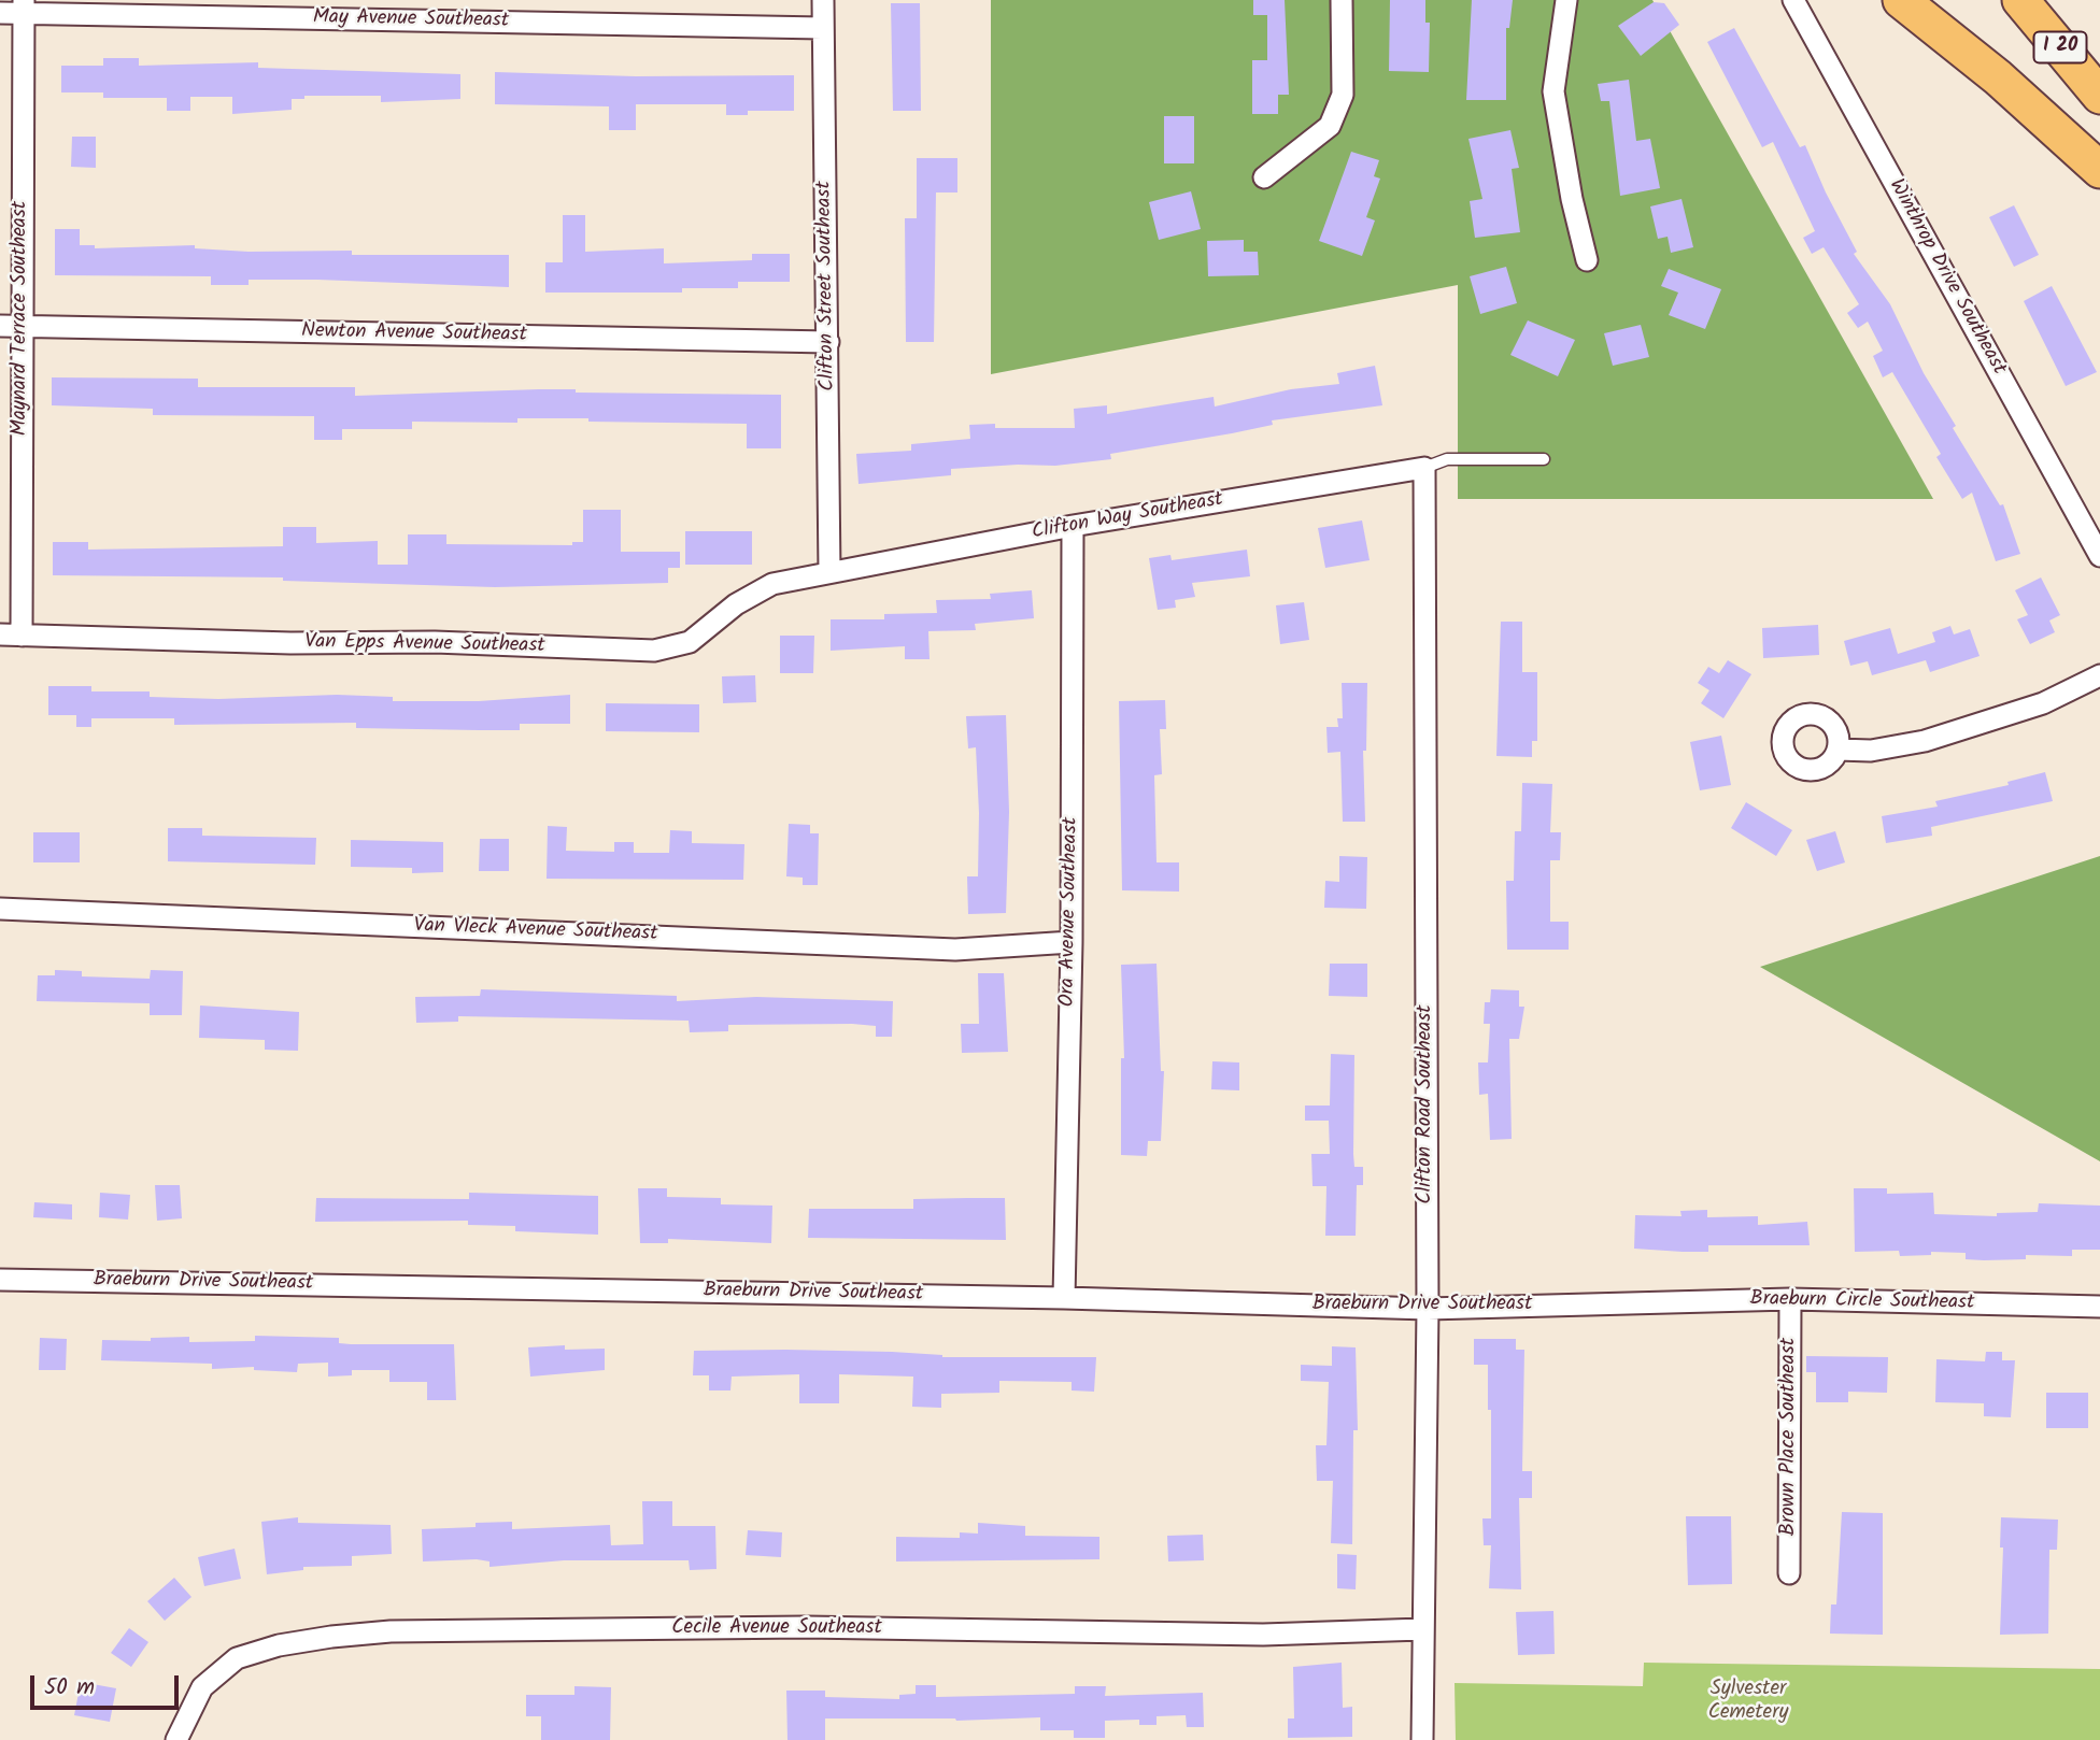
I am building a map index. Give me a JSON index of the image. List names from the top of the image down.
{
  "streets": {
    "highway": ["I 20"],
    "street": [
      "May Avenue Southeast",
      "Winthrop Drive Southeast",
      "Clifton Street Southeast",
      "Maynard Terrace Southeast",
      "Newton Avenue Southeast",
      "Clifton Way Southeast",
      "Van Epps Avenue Southeast",
      "Ora Avenue Southeast",
      "Van Vleck Avenue Southeast",
      "Clifton Road Southeast",
      "Braeburn Drive Southeast",
      "Braeburn Circle Southeast",
      "Brown Place Southeast",
      "Cecile Avenue Southeast"
    ]
  },
  "crossings": [
    ["May Avenue Southeast", "Clifton Street Southeast"],
    ["May Avenue Southeast", "Maynard Terrace Southeast"],
    ["Clifton Street Southeast", "Newton Avenue Southeast"],
    ["Clifton Street Southeast", "Clifton Way Southeast"],
    ["Clifton Street Southeast", "Van Epps Avenue Southeast"],
    ["Maynard Terrace Southeast", "Newton Avenue Southeast"],
    ["Maynard Terrace Southeast", "Van Epps Avenue Southeast"],
    ["Clifton Way Southeast", "Van Epps Avenue Southeast"],
    ["Clifton Way Southeast", "Ora Avenue Southeast"],
    ["Clifton Way Southeast", "Clifton Road Southeast"],
    ["Ora Avenue Southeast", "Van Vleck Avenue Southeast"],
    ["Ora Avenue Southeast", "Braeburn Drive Southeast"],
    ["Clifton Road Southeast", "Braeburn Drive Southeast"],
    ["Clifton Road Southeast", "Cecile Avenue Southeast"],
    ["Braeburn Drive Southeast", "Braeburn Circle Southeast"],
    ["Braeburn Circle Southeast", "Brown Place Southeast"]
  ],
  "parks": ["Sylvester Cemetery"],
  "scale_bar": "50 m"
}
